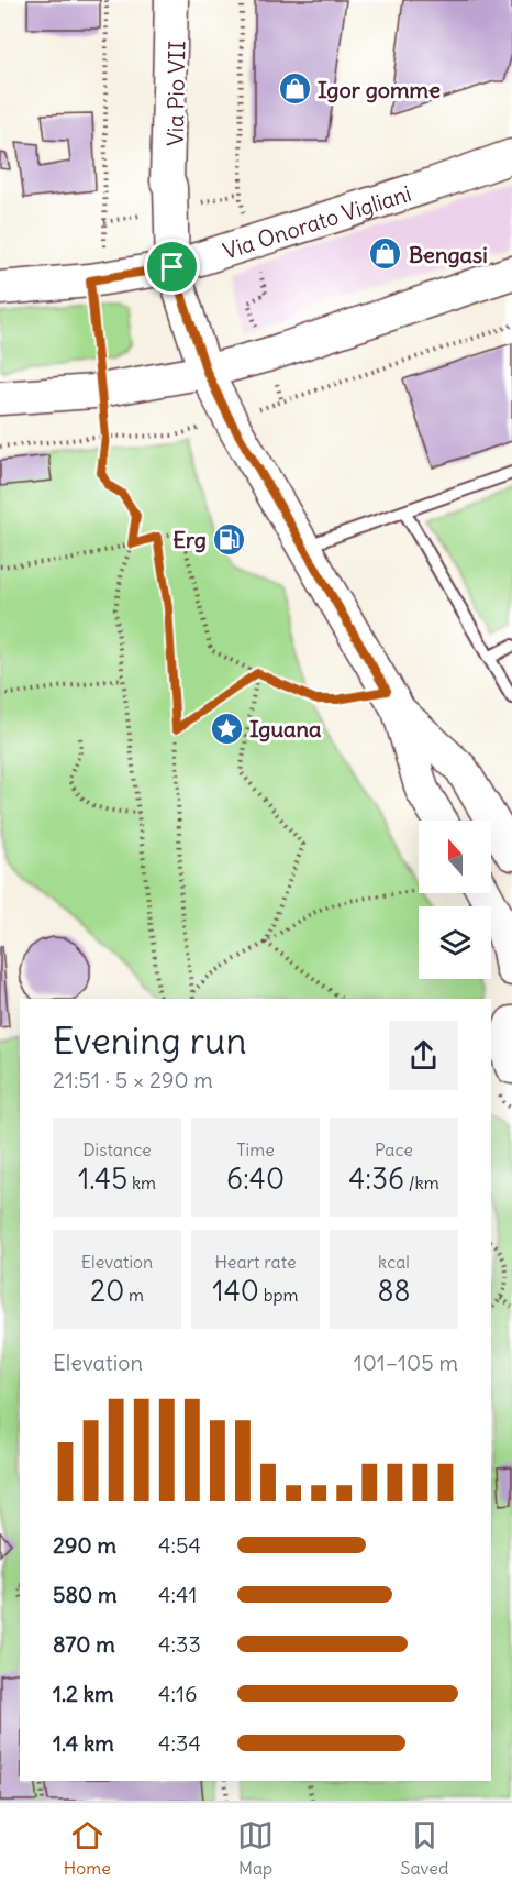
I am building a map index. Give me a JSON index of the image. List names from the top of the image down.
{
  "streets": {
    "street": ["Via Pio VII", "Via Onorato Vigliani"]
  },
  "crossings": [
    ["Via Pio VII", "Via Onorato Vigliani"]
  ],
  "places": {
    "shop": ["Igor gomme", "Bengasi"],
    "fuel station": ["Erg"],
    "place": ["Iguana"]
  },
  "north": "top",
  "page": {
    "heading": ["Evening run", "21:51 · 5 × 290 m"],
    "stats": [
      ["Distance", "1.45 km"],
      ["Time", "6:40"],
      ["Pace", "4:36 /km"],
      ["Elevation", "20 m"],
      ["Heart rate", "140 bpm"],
      ["kcal", "88"]
    ],
    "chart": ["Elevation", "101–105 m"],
    "list": [
      {
        "name": "290 m",
        "note": "4:54"
      },
      {
        "name": "580 m",
        "note": "4:41"
      },
      {
        "name": "870 m",
        "note": "4:33"
      },
      {
        "name": "1.2 km",
        "note": "4:16"
      },
      {
        "name": "1.4 km",
        "note": "4:34"
      }
    ],
    "tabs": ["Home", "Map", "Saved"]
  }
}
